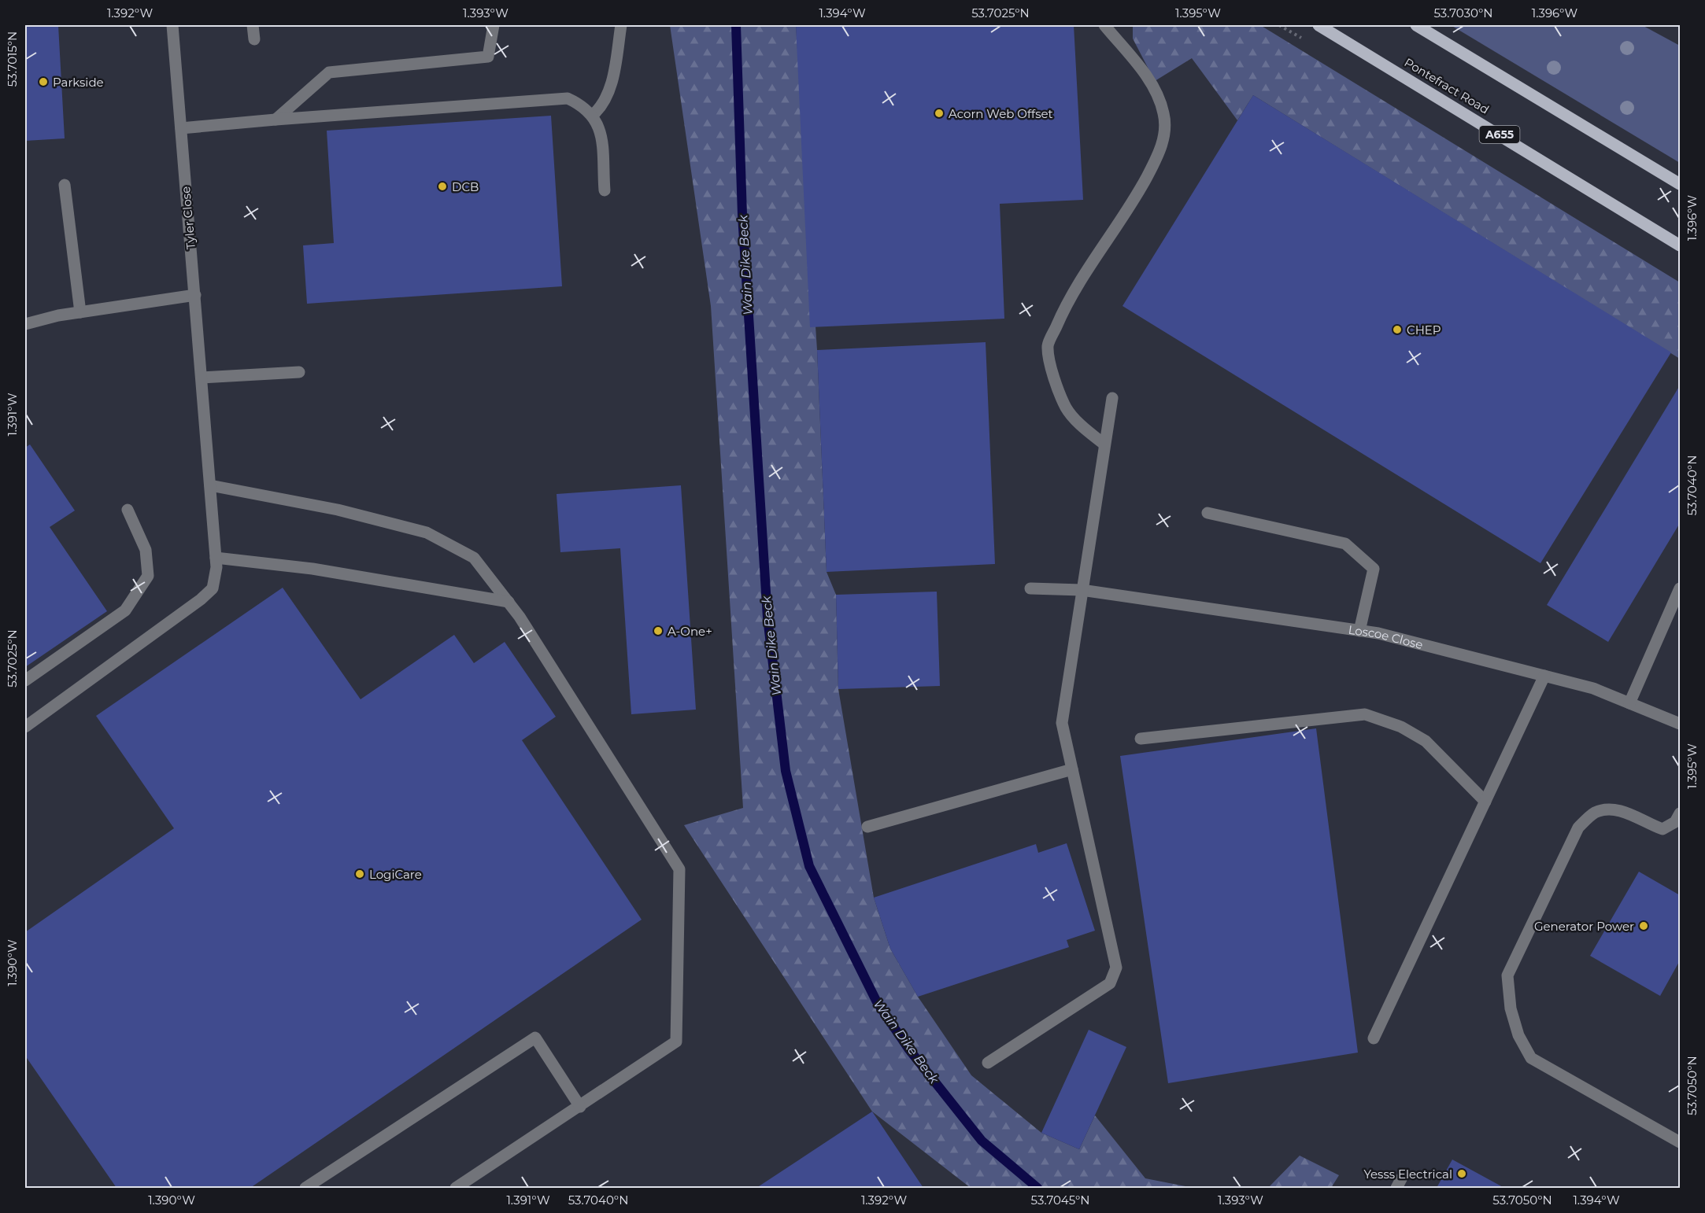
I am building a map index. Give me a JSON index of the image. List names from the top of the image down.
{
  "streets": {
    "main road": ["Pontefract Road", "A655"],
    "street": ["Tyler Close", "Loscoe Close"]
  },
  "water": ["Wain Dike Beck"],
  "places": [
    "Parkside",
    "Acorn Web Offset",
    "DCB",
    "CHEP",
    "A-One+",
    "LogiCare",
    "Generator Power",
    "Yesss Electrical"
  ],
  "coordinates": [
    "1.392°W",
    "1.393°W",
    "1.394°W",
    "53.7025°N",
    "1.395°W",
    "53.7030°N",
    "1.396°W",
    "53.7015°N",
    "1.391°W",
    "53.7040°N",
    "1.390°W",
    "53.7050°N",
    "53.7045°N"
  ]
}
